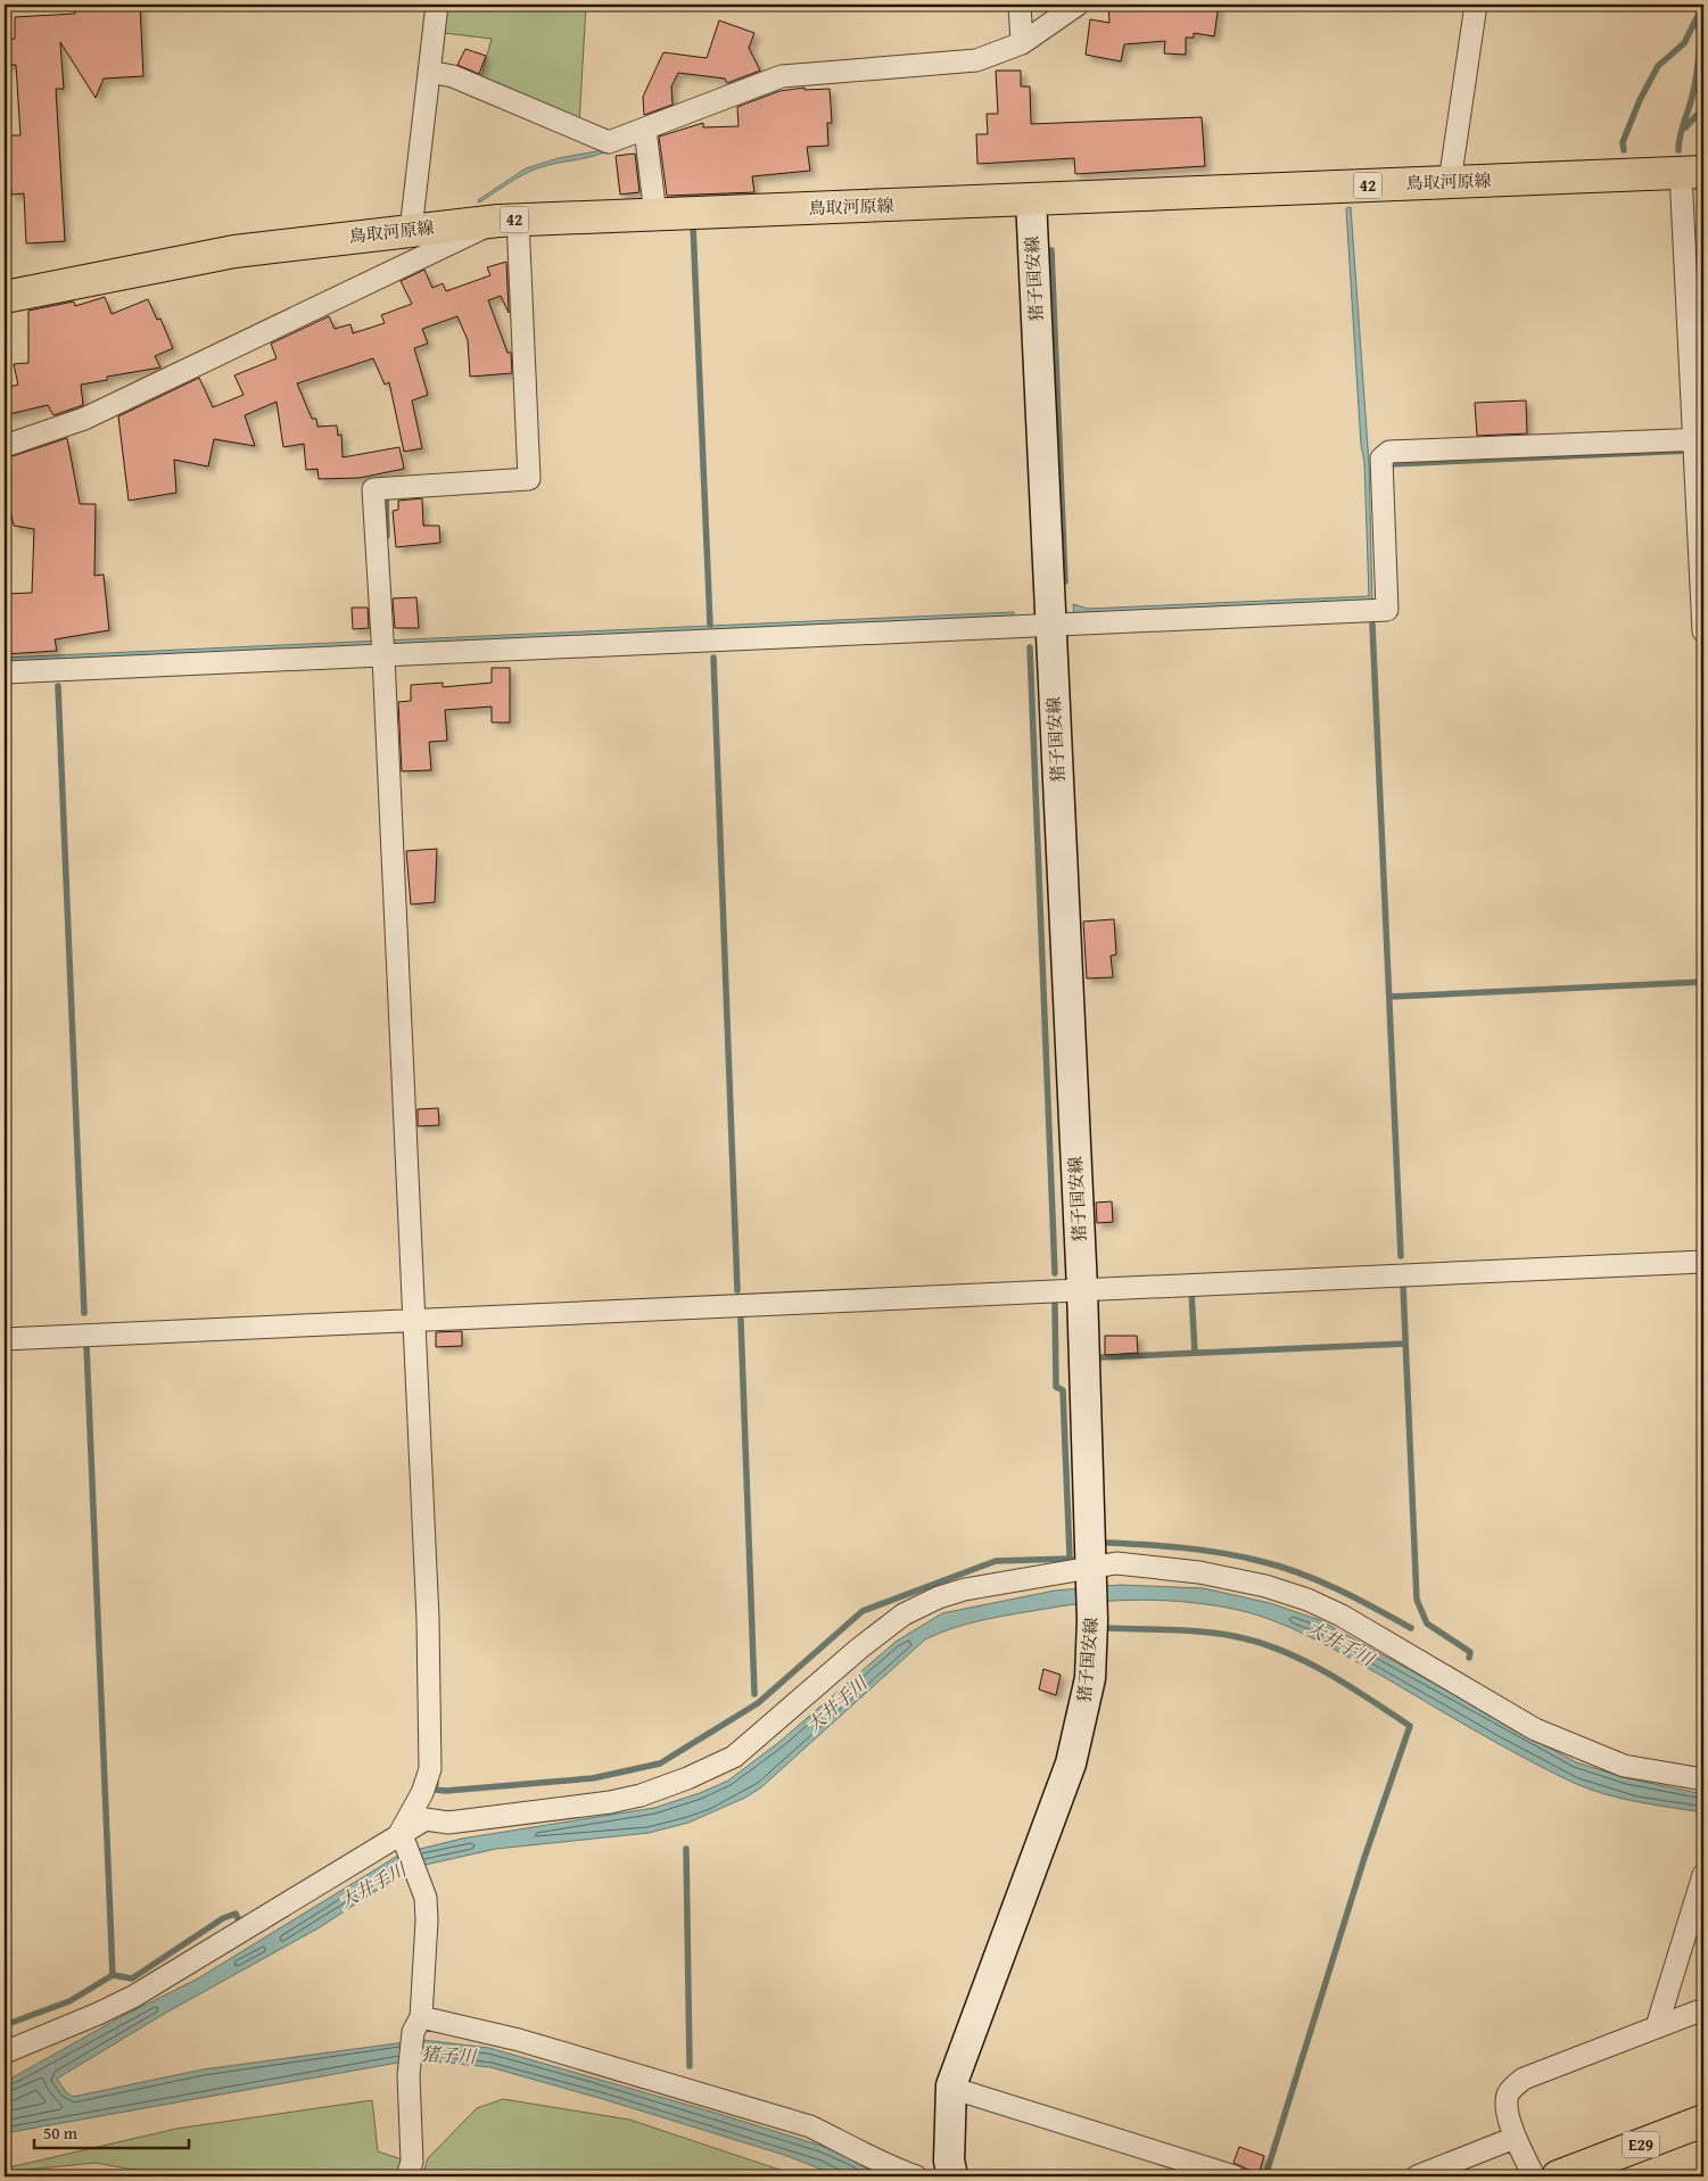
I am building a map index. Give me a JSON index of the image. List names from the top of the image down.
{
  "streets": {
    "main road": [
      "鳥取河原線",
      "42",
      "猪子国安線",
      "E29"
    ]
  },
  "crossings": [
    ["鳥取河原線", "猪子国安線"]
  ],
  "water": ["大井手川", "猪子川"],
  "scale_bar": "50 m"
}
